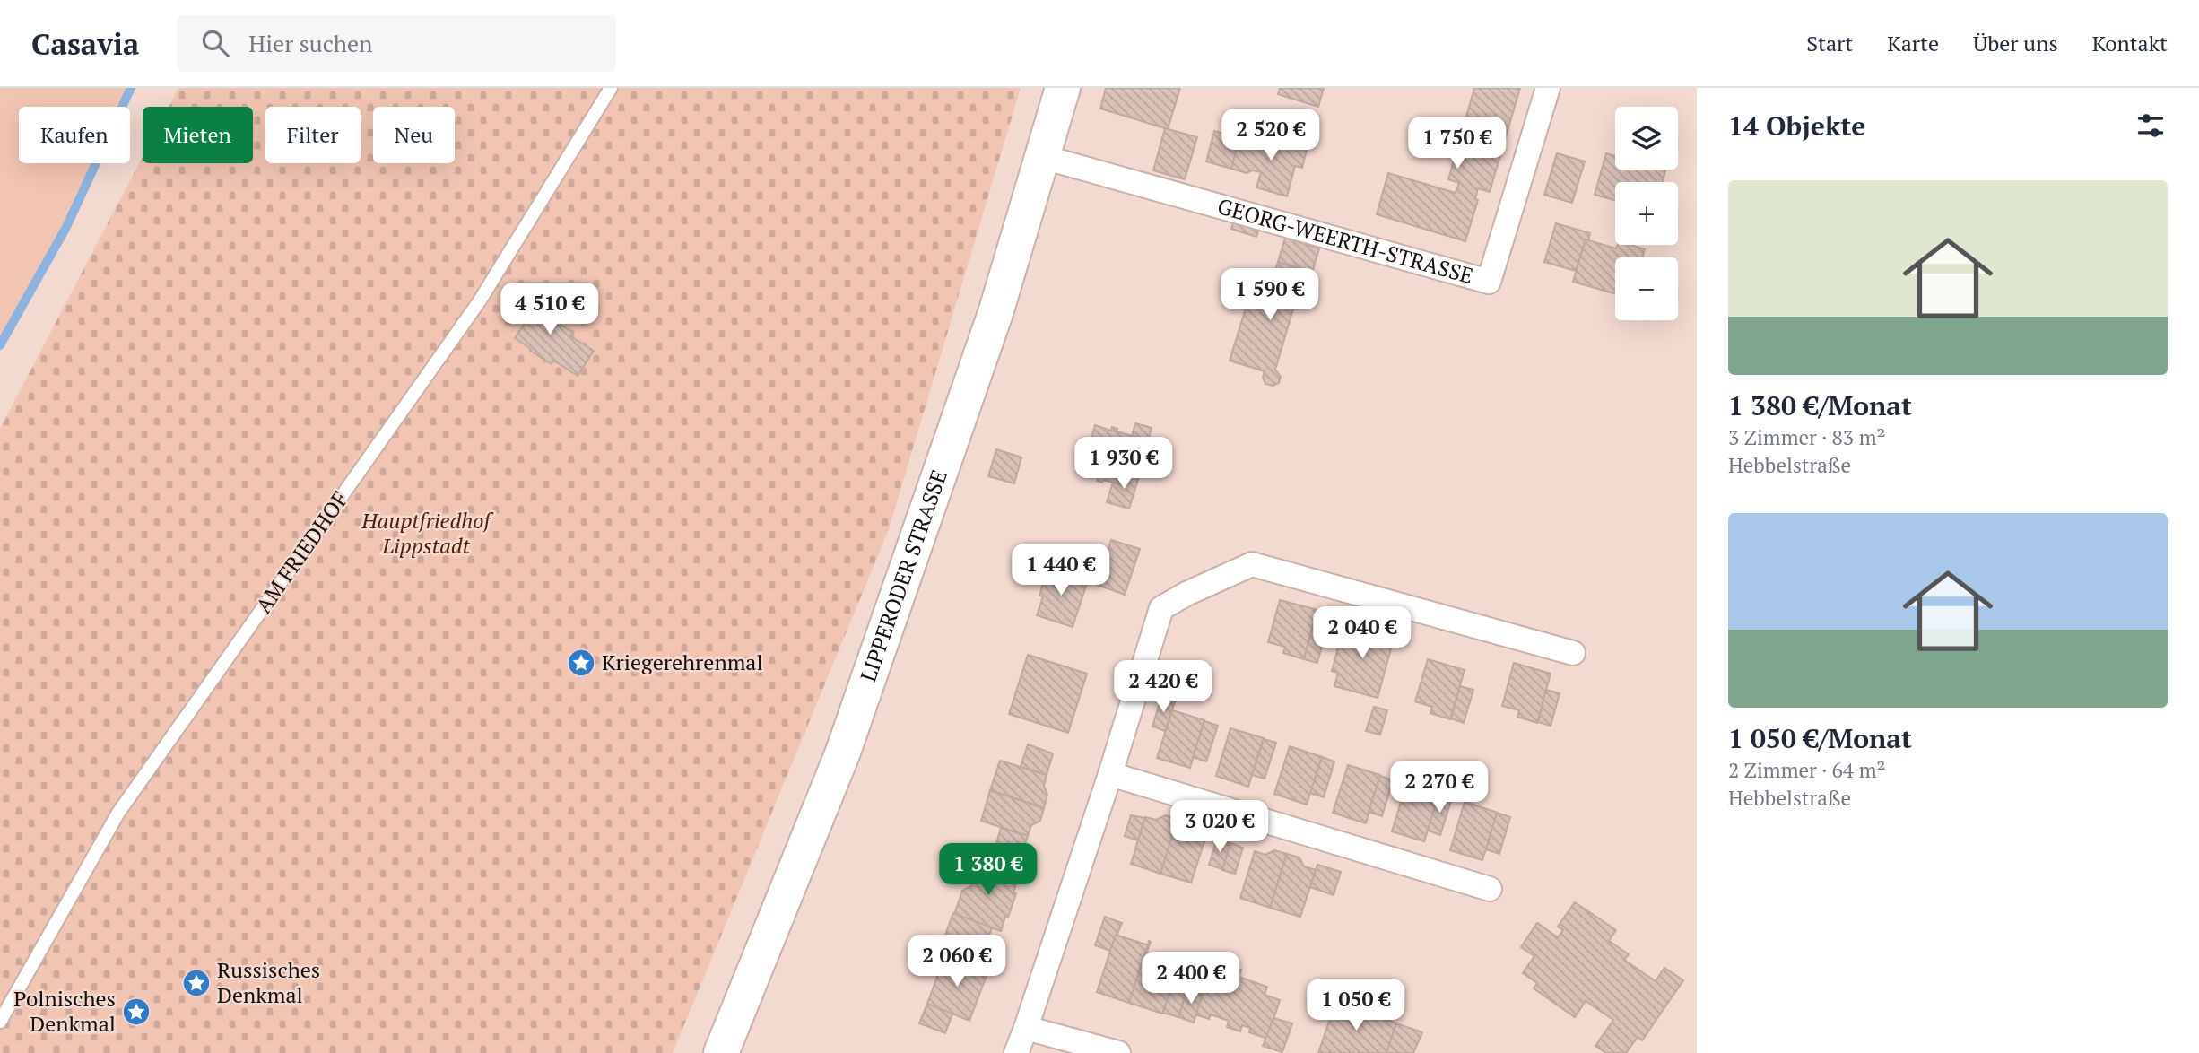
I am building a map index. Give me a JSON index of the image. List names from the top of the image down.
{
  "streets": {
    "main road": ["LIPPERODER STRASSE"],
    "street": ["GEORG-WEERTH-STRASSE"],
    "lane": ["AM FRIEDHOF"]
  },
  "crossings": [
    ["GEORG-WEERTH-STRASSE", "LIPPERODER STRASSE"]
  ],
  "parks": ["Hauptfriedhof Lippstadt"],
  "places": {
    "place": ["Kriegerehrenmal", "Russisches Denkmal", "Polnisches Denkmal"]
  },
  "page": {
    "header": "Casavia",
    "search": "Hier suchen",
    "nav": [
      "Start",
      "Karte",
      "Über uns",
      "Kontakt"
    ],
    "heading": "14 Objekte",
    "map_buttons": ["+", "−"],
    "chip": [
      "Kaufen",
      "Mieten",
      "Filter",
      "Neu"
    ],
    "price": [
      "2 520 €",
      "1 750 €",
      "1 590 €",
      "4 510 €",
      "1 930 €",
      "1 440 €",
      "2 040 €",
      "2 420 €",
      "2 270 €",
      "3 020 €",
      "1 380 €",
      "2 060 €",
      "2 400 €",
      "1 050 €"
    ],
    "list": [
      {
        "name": "1 380 €/Monat",
        "note": "3 Zimmer · 83 m² · Hebbelstraße"
      },
      {
        "name": "1 050 €/Monat",
        "note": "2 Zimmer · 64 m² · Hebbelstraße"
      }
    ]
  }
}
